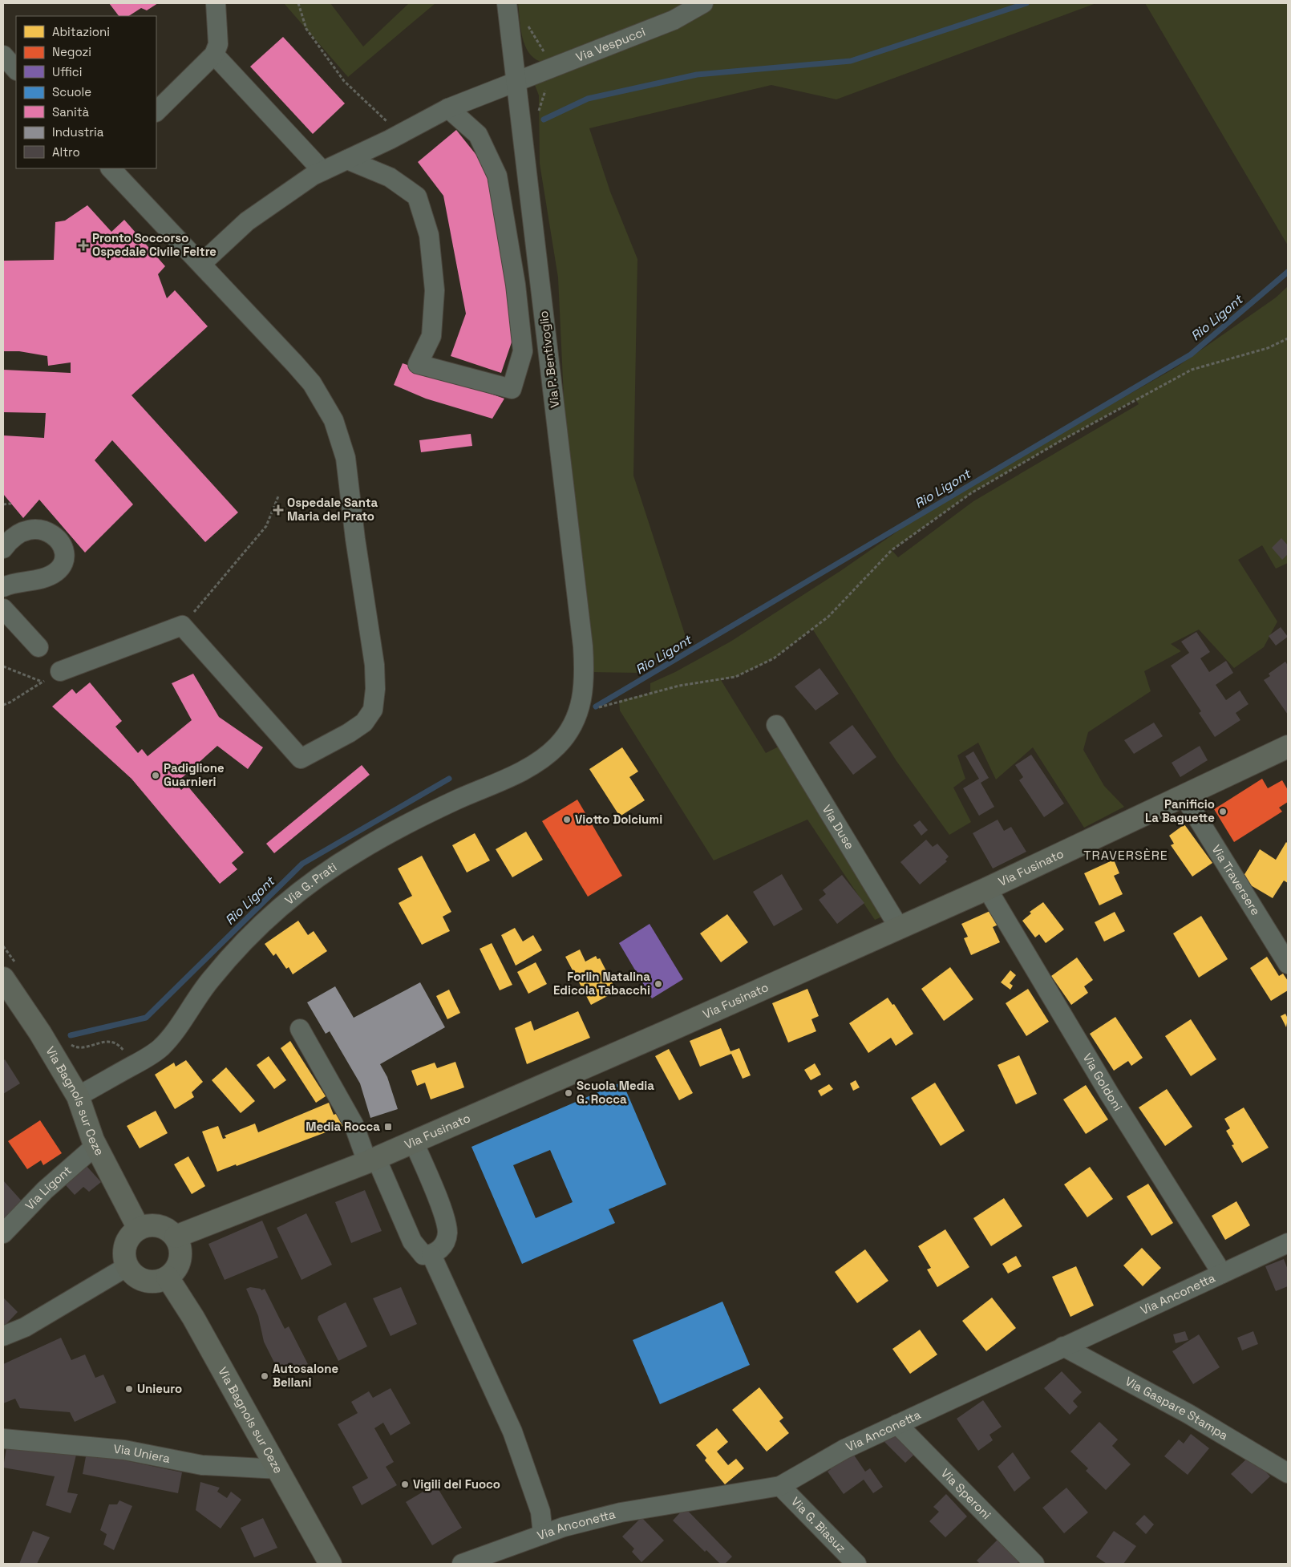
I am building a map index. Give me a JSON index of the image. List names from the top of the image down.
{
  "streets": {
    "main road": ["Via Fusinato", "Via Bagnols sur Ceze"],
    "street": [
      "Via Vespucci",
      "Via P. Bentivoglio",
      "Via Duse",
      "Via Traversere",
      "Via G. Prati",
      "Via Goldoni",
      "Via Ligont",
      "Via Anconetta",
      "Via Gaspare Stampa",
      "Via Uniera",
      "Via Speroni",
      "Via G. Biasuz"
    ]
  },
  "crossings": [
    ["Via Vespucci", "Via P. Bentivoglio"],
    ["Via P. Bentivoglio", "Via G. Prati"],
    ["Via Duse", "Via Fusinato"],
    ["Via Fusinato", "Via Traversere"],
    ["Via Fusinato", "Via Goldoni"],
    ["Via Fusinato", "Via Bagnols sur Ceze"],
    ["Via G. Prati", "Via Bagnols sur Ceze"],
    ["Via Goldoni", "Via Anconetta"],
    ["Via Bagnols sur Ceze", "Via Ligont"],
    ["Via Bagnols sur Ceze", "Via Uniera"],
    ["Via Anconetta", "Via Gaspare Stampa"],
    ["Via Anconetta", "Via Speroni"],
    ["Via Anconetta", "Via G. Biasuz"]
  ],
  "districts": ["TRAVERSÈRE"],
  "water": ["Rio Ligont"],
  "places": {
    "health": ["Pronto Soccorso Ospedale Civile Feltre", "Ospedale Santa Maria del Prato"],
    "other": [
      "Padiglione Guarnieri",
      "Panificio La Baguette",
      "Viotto Dolciumi",
      "Forlin Natalina Edicola Tabacchi",
      "Scuola Media G. Rocca",
      "Autosalone Bellani",
      "Unieuro",
      "Vigili del Fuoco"
    ],
    "transit": ["Media Rocca"]
  },
  "legend": [
    "Abitazioni",
    "Negozi",
    "Uffici",
    "Scuole",
    "Sanità",
    "Industria",
    "Altro"
  ]
}
